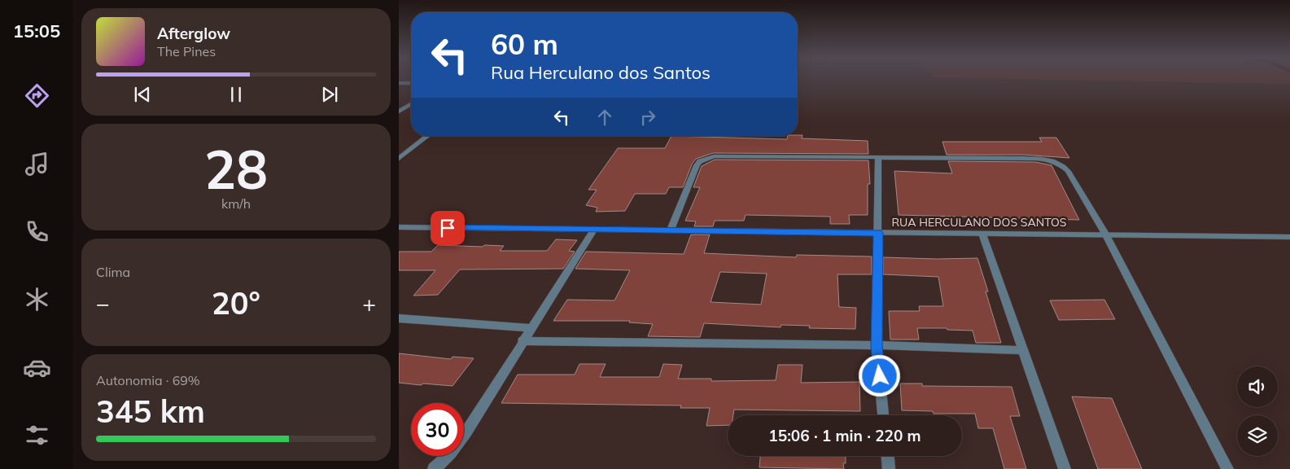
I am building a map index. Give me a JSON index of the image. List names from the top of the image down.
{
  "streets": {
    "street": ["RUA HERCULANO DOS SANTOS"]
  },
  "page": {
    "tabs": "15:05",
    "turn": ["60 m", "Rua Herculano dos Santos"],
    "song": ["Afterglow", "The Pines"],
    "tile": [
      ["28", "km/h"],
      "Clima",
      ["Autonomia · 69%", "345 km"]
    ],
    "heat": ["−", "20°", "+"],
    "limit": "30",
    "trip": "15:06 · 1 min · 220 m"
  }
}
